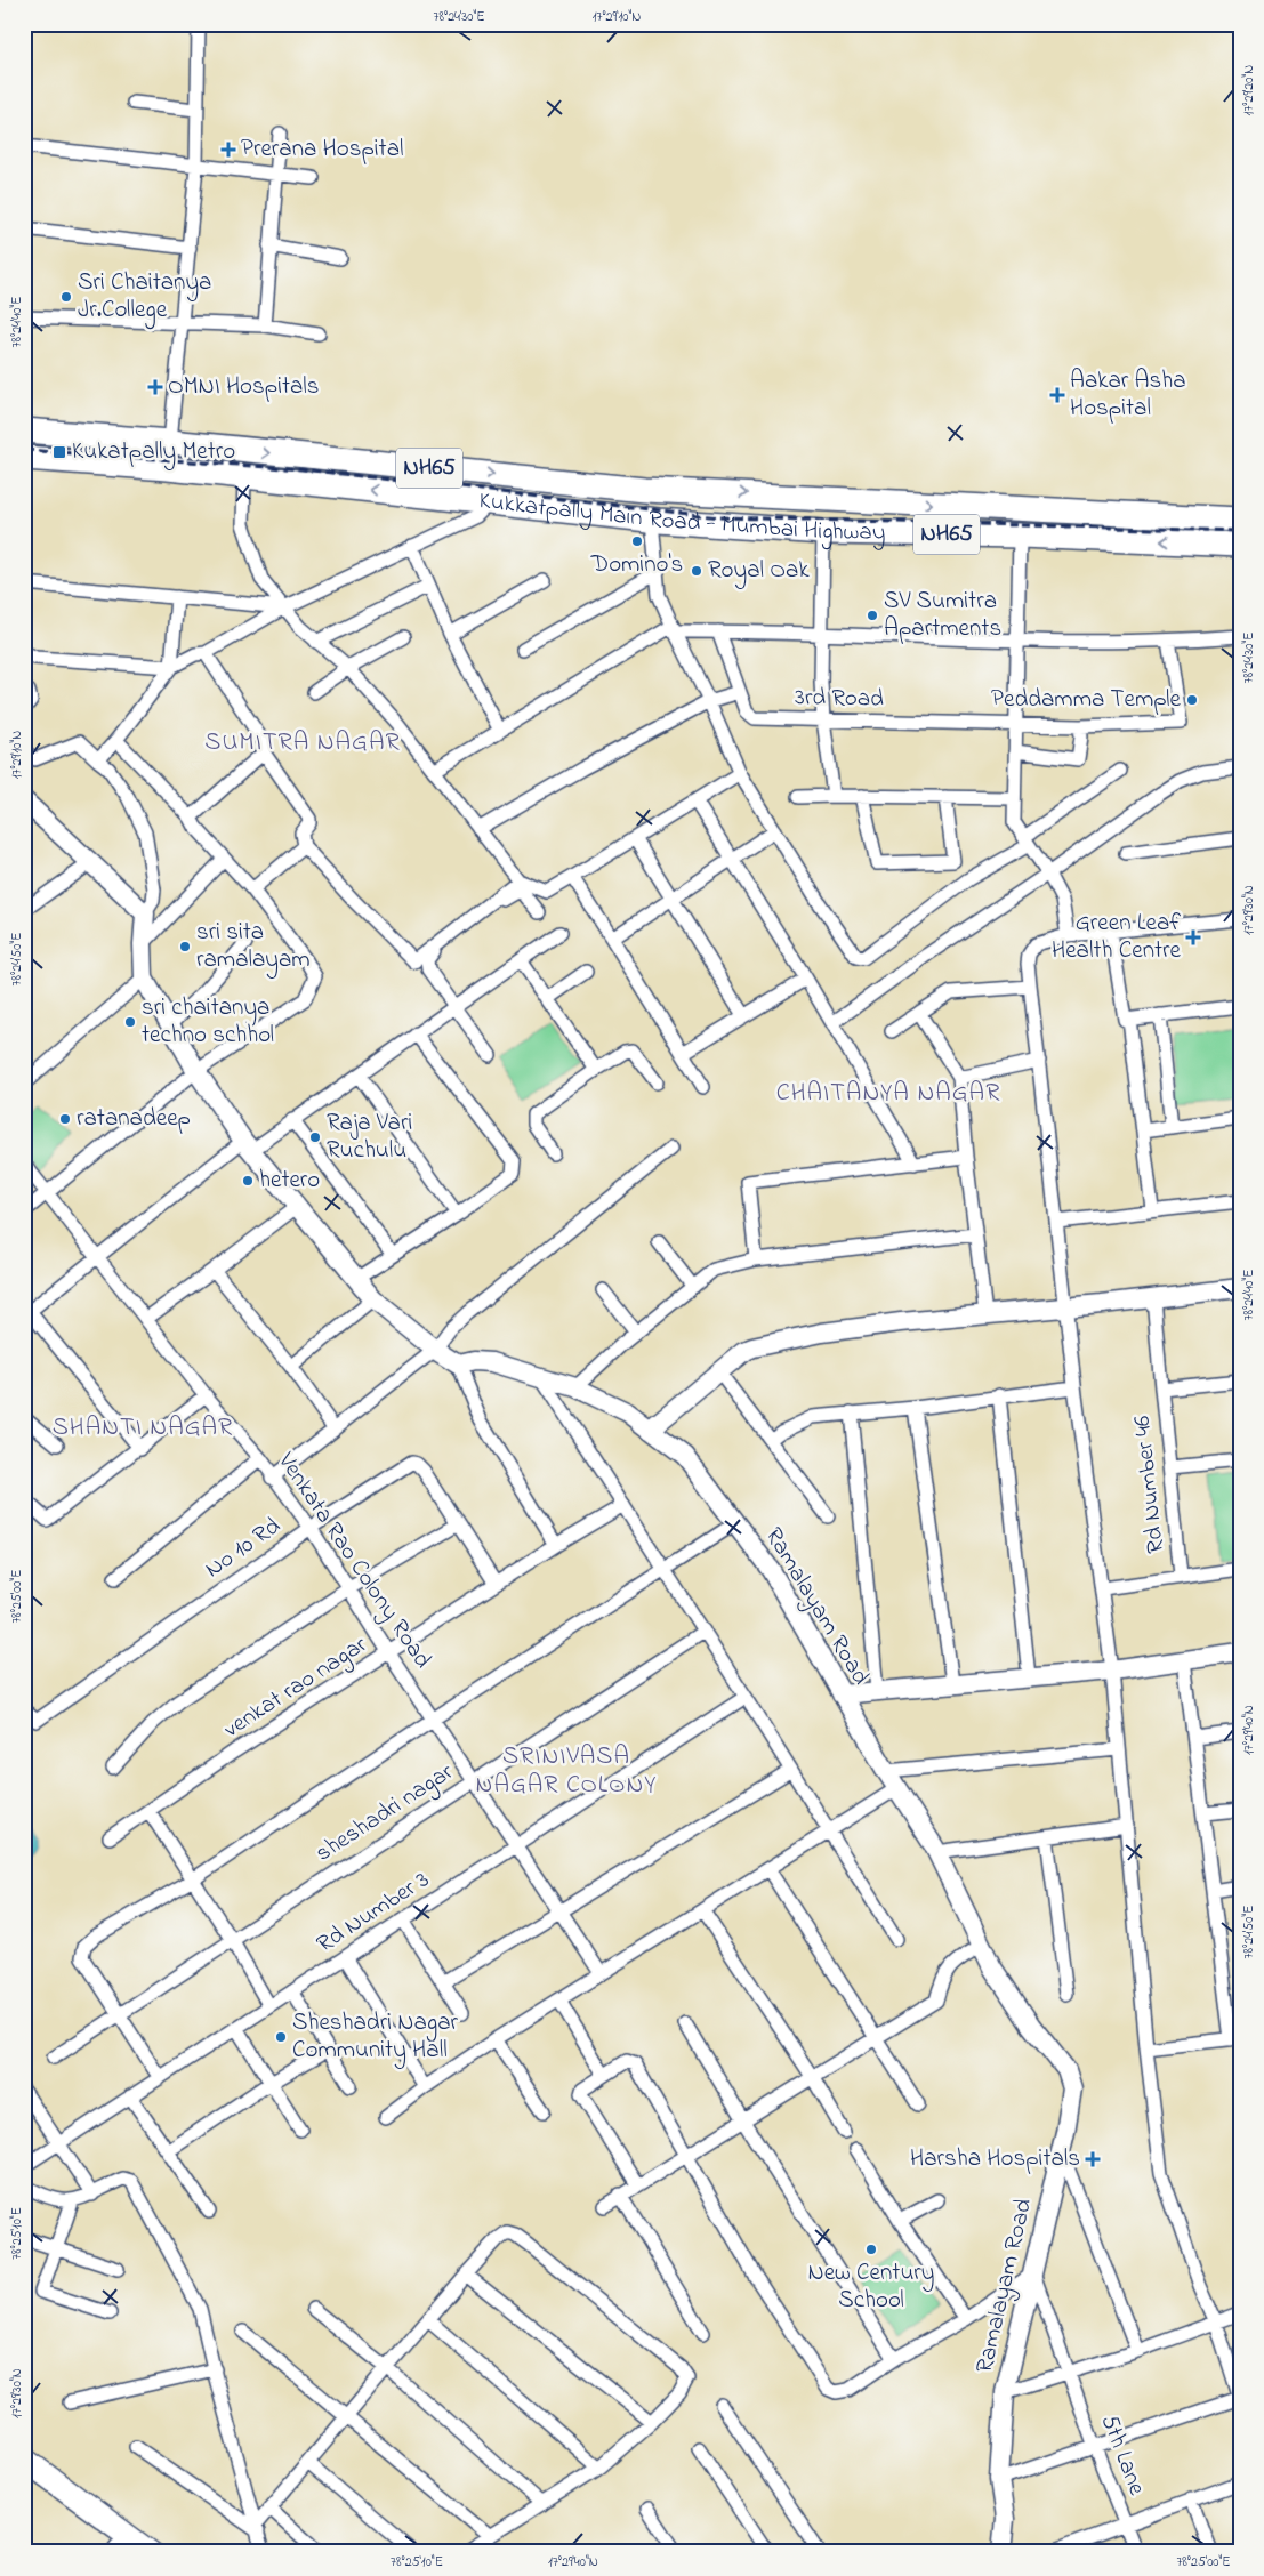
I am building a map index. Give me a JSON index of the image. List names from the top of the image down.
{
  "streets": {
    "highway": ["NH65", "Kukkatpally Main Road - Mumbai Highway"],
    "street": [
      "3rd Road",
      "Rd Number 46",
      "No 10 Rd",
      "Venkata Rao Colony Road",
      "Ramalayam Road",
      "venkat rao nagar",
      "sheshadri nagar",
      "Rd Number 3",
      "5th Lane"
    ]
  },
  "crossings": [
    ["No 10 Rd", "Venkata Rao Colony Road"],
    ["No 10 Rd", "venkat rao nagar"],
    ["Venkata Rao Colony Road", "venkat rao nagar"],
    ["Venkata Rao Colony Road", "sheshadri nagar"],
    ["Venkata Rao Colony Road", "Rd Number 3"],
    ["Ramalayam Road", "5th Lane"]
  ],
  "districts": [
    "SUMITRA NAGAR",
    "CHAITANYA NAGAR",
    "SHANTI NAGAR",
    "SRINIVASA NAGAR COLONY"
  ],
  "places": {
    "health": [
      "Prerana Hospital",
      "OMNI Hospitals",
      "Aakar Asha Hospital",
      "Green Leaf Health Centre",
      "Harsha Hospitals"
    ],
    "other": [
      "Sri Chaitanya Jr.College",
      "Domino's",
      "Royal Oak",
      "SV Sumitra Apartments",
      "Peddamma Temple",
      "sri sita ramalayam",
      "sri chaitanya techno schhol",
      "ratanadeep",
      "Raja Vari Ruchulu",
      "hetero",
      "Sheshadri Nagar Community Hall",
      "New Century School"
    ],
    "transit": ["Kukatpally Metro"]
  },
  "coordinates": [
    "78°24'30\"E",
    "17°29'10\"N",
    "17°29'20\"N",
    "78°24'40\"E",
    "17°29'30\"N",
    "78°24'50\"E",
    "78°25'00\"E",
    "17°29'40\"N",
    "78°25'10\"E"
  ]
}
